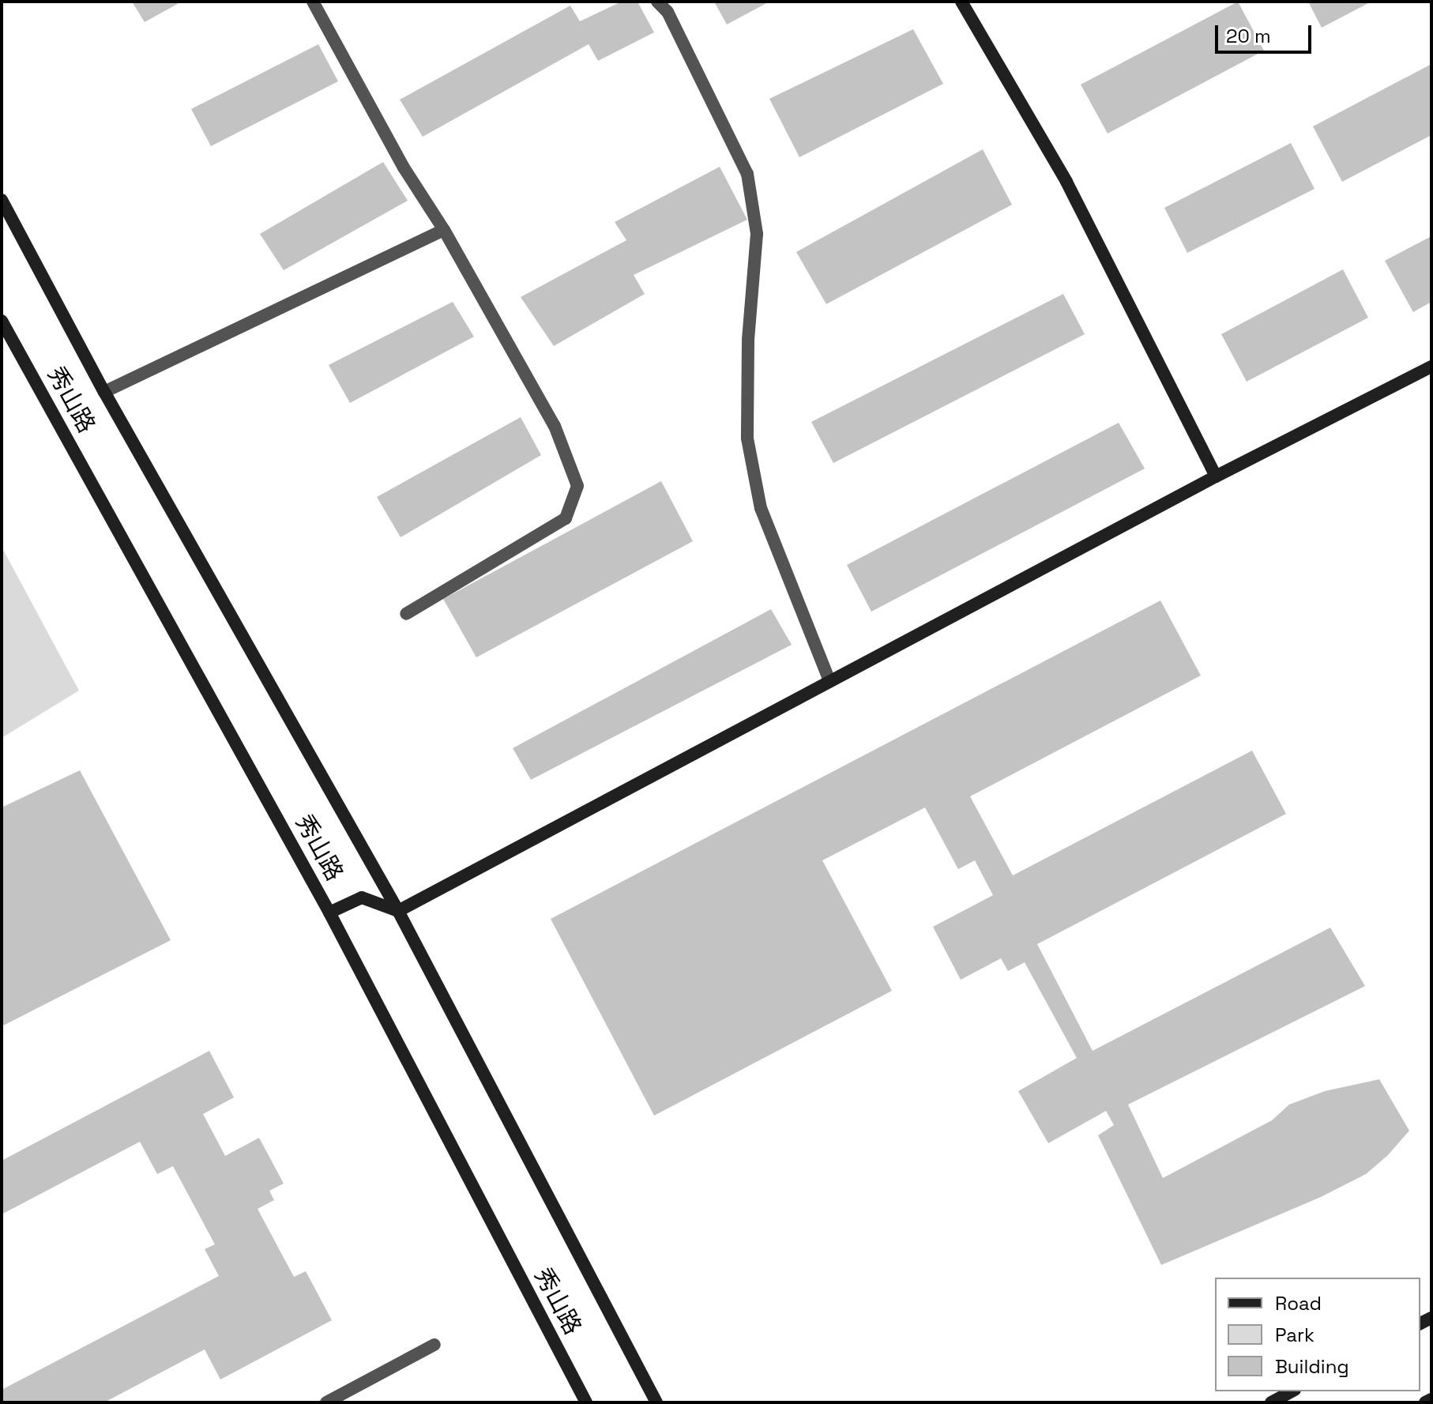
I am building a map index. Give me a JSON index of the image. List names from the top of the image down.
{
  "streets": {
    "main road": ["秀山路"]
  },
  "legend": ["Road", "Park", "Building"],
  "scale_bar": "20 m"
}
